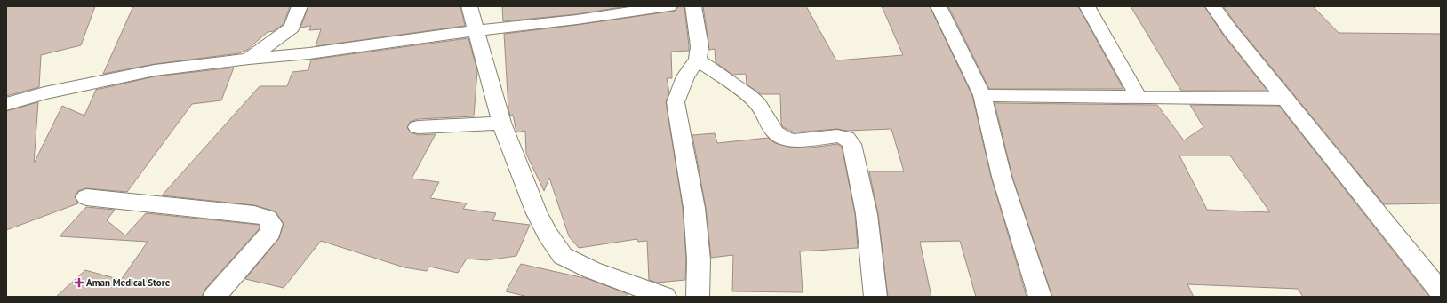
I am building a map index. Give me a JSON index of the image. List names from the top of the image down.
{
  "places": {
    "health": ["Aman Medical Store"]
  }
}
